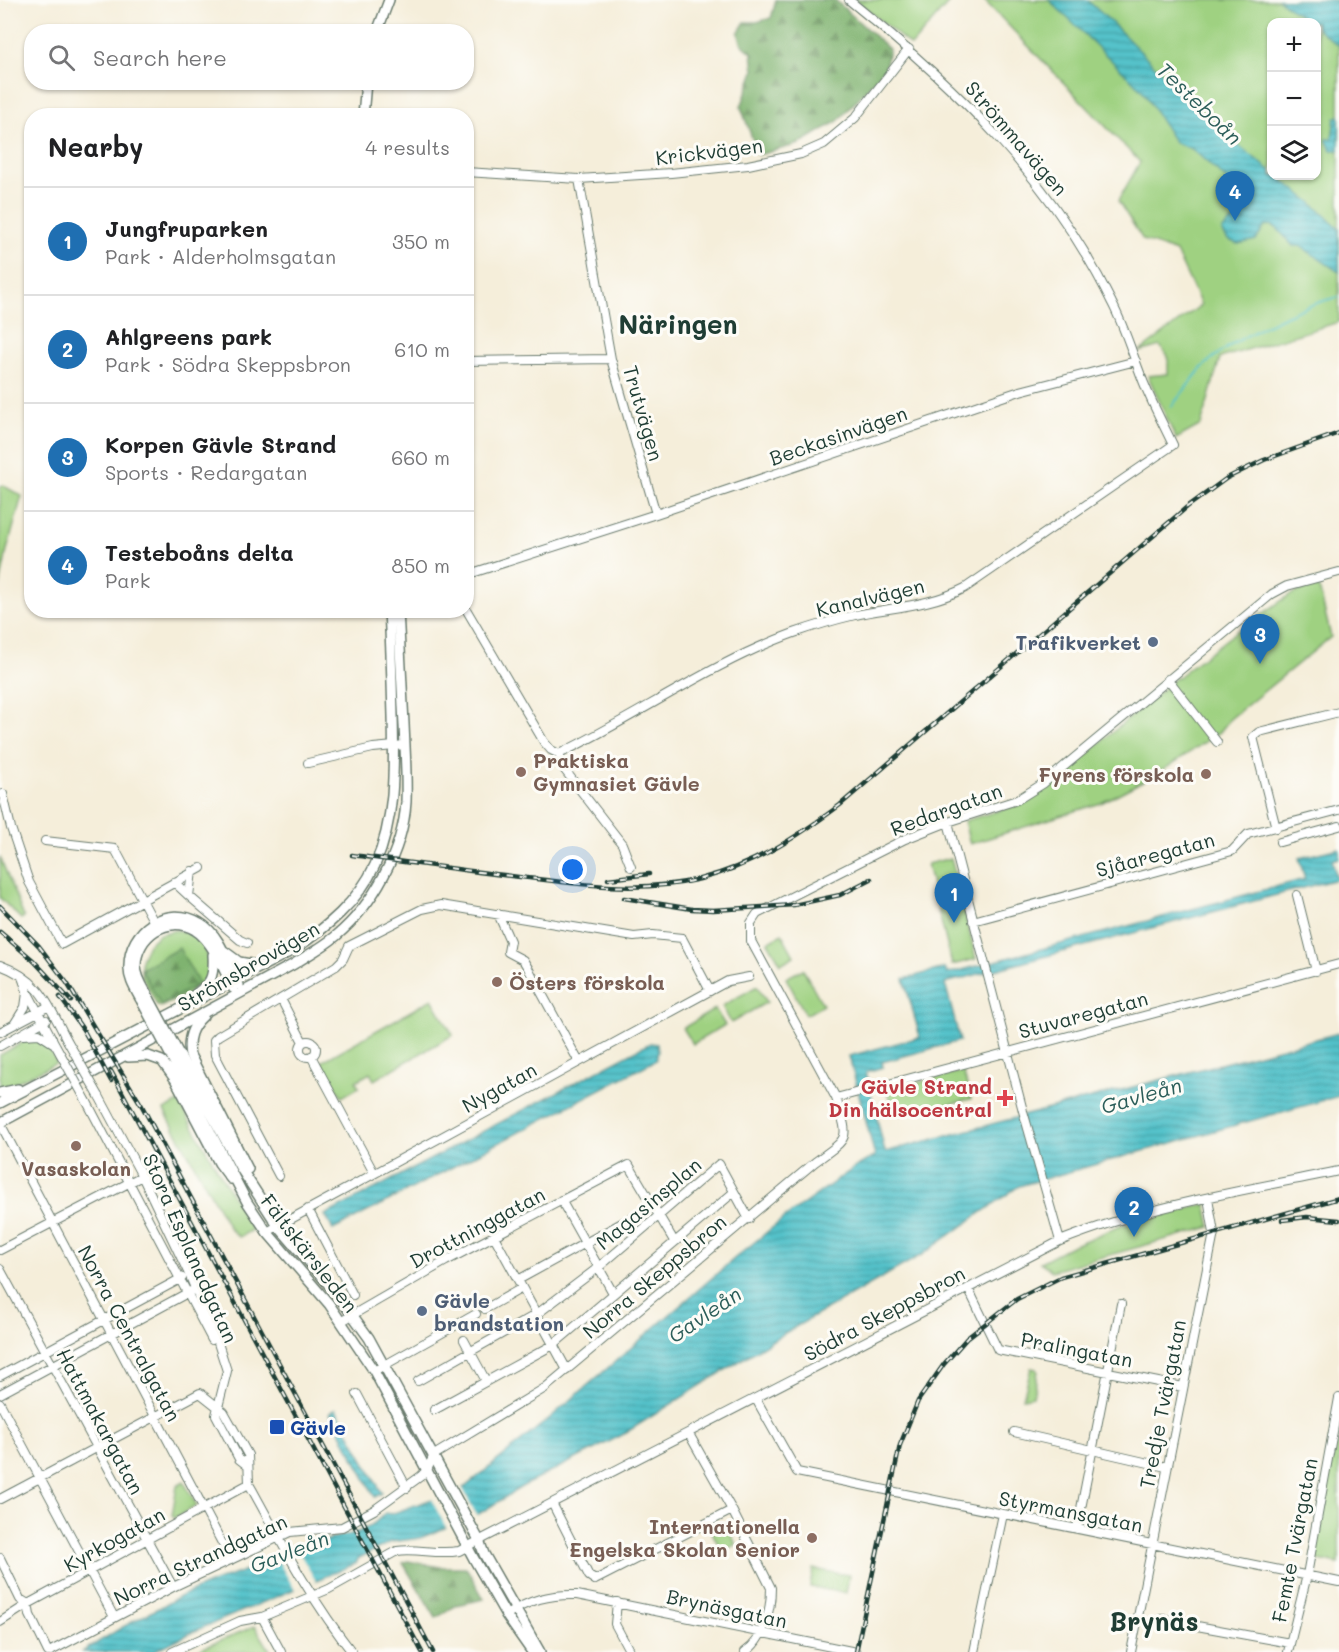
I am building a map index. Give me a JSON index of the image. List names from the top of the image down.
{
  "streets": {
    "main road": ["Strömsbrovägen", "Fältskärsleden"],
    "street": [
      "Strömmavägen",
      "Krickvägen",
      "Trutvägen",
      "Beckasinvägen",
      "Kanalvägen",
      "Redargatan",
      "Sjåaregatan",
      "Stuvaregatan",
      "Nygatan",
      "Magasinsplan",
      "Drottninggatan",
      "Stora Esplanadgatan",
      "Norra Skeppsbron",
      "Södra Skeppsbron",
      "Norra Centralgatan",
      "Pralingatan",
      "Tredje Tvärgatan",
      "Hattmakargatan",
      "Styrmansgatan",
      "Kyrkogatan",
      "Femte Tvärgatan",
      "Norra Strandgatan",
      "Brynäsgatan"
    ]
  },
  "crossings": [
    ["Strömmavägen", "Krickvägen"],
    ["Strömmavägen", "Beckasinvägen"],
    ["Strömmavägen", "Kanalvägen"],
    ["Krickvägen", "Trutvägen"],
    ["Trutvägen", "Beckasinvägen"],
    ["Beckasinvägen", "Kanalvägen"],
    ["Redargatan", "Stuvaregatan"],
    ["Redargatan", "Norra Skeppsbron"],
    ["Strömsbrovägen", "Norra Centralgatan"],
    ["Nygatan", "Fältskärsleden"],
    ["Drottninggatan", "Fältskärsleden"],
    ["Fältskärsleden", "Norra Skeppsbron"],
    ["Fältskärsleden", "Södra Skeppsbron"],
    ["Fältskärsleden", "Norra Strandgatan"],
    ["Fältskärsleden", "Brynäsgatan"],
    ["Södra Skeppsbron", "Pralingatan"],
    ["Södra Skeppsbron", "Tredje Tvärgatan"],
    ["Södra Skeppsbron", "Styrmansgatan"],
    ["Norra Centralgatan", "Kyrkogatan"],
    ["Norra Centralgatan", "Norra Strandgatan"],
    ["Pralingatan", "Tredje Tvärgatan"],
    ["Tredje Tvärgatan", "Styrmansgatan"],
    ["Hattmakargatan", "Kyrkogatan"],
    ["Hattmakargatan", "Norra Strandgatan"],
    ["Styrmansgatan", "Femte Tvärgatan"]
  ],
  "districts": ["Näringen", "Brynäs"],
  "water": ["Testeboån", "Gavleån"],
  "places": {
    "other": [
      "Trafikverket",
      "Praktiska Gymnasiet Gävle",
      "Fyrens förskola",
      "Östers förskola",
      "Vasaskolan",
      "Gävle brandstation",
      "Internationella Engelska Skolan Senior"
    ],
    "health": ["Gävle Strand Din hälsocentral"],
    "transit": ["Gävle"]
  },
  "page": {
    "map_buttons": ["+", "−"],
    "search": "Search here",
    "heading": ["Nearby", "4 results"],
    "pins": [
      "4",
      "3",
      "1",
      "2"
    ],
    "list": [
      {
        "mark": "1",
        "name": "Jungfruparken",
        "note": "Park · Alderholmsgatan",
        "value": "350 m"
      },
      {
        "mark": "2",
        "name": "Ahlgreens park",
        "note": "Park · Södra Skeppsbron",
        "value": "610 m"
      },
      {
        "mark": "3",
        "name": "Korpen Gävle Strand",
        "note": "Sports · Redargatan",
        "value": "660 m"
      },
      {
        "mark": "4",
        "name": "Testeboåns delta",
        "note": "Park",
        "value": "850 m"
      }
    ]
  }
}
